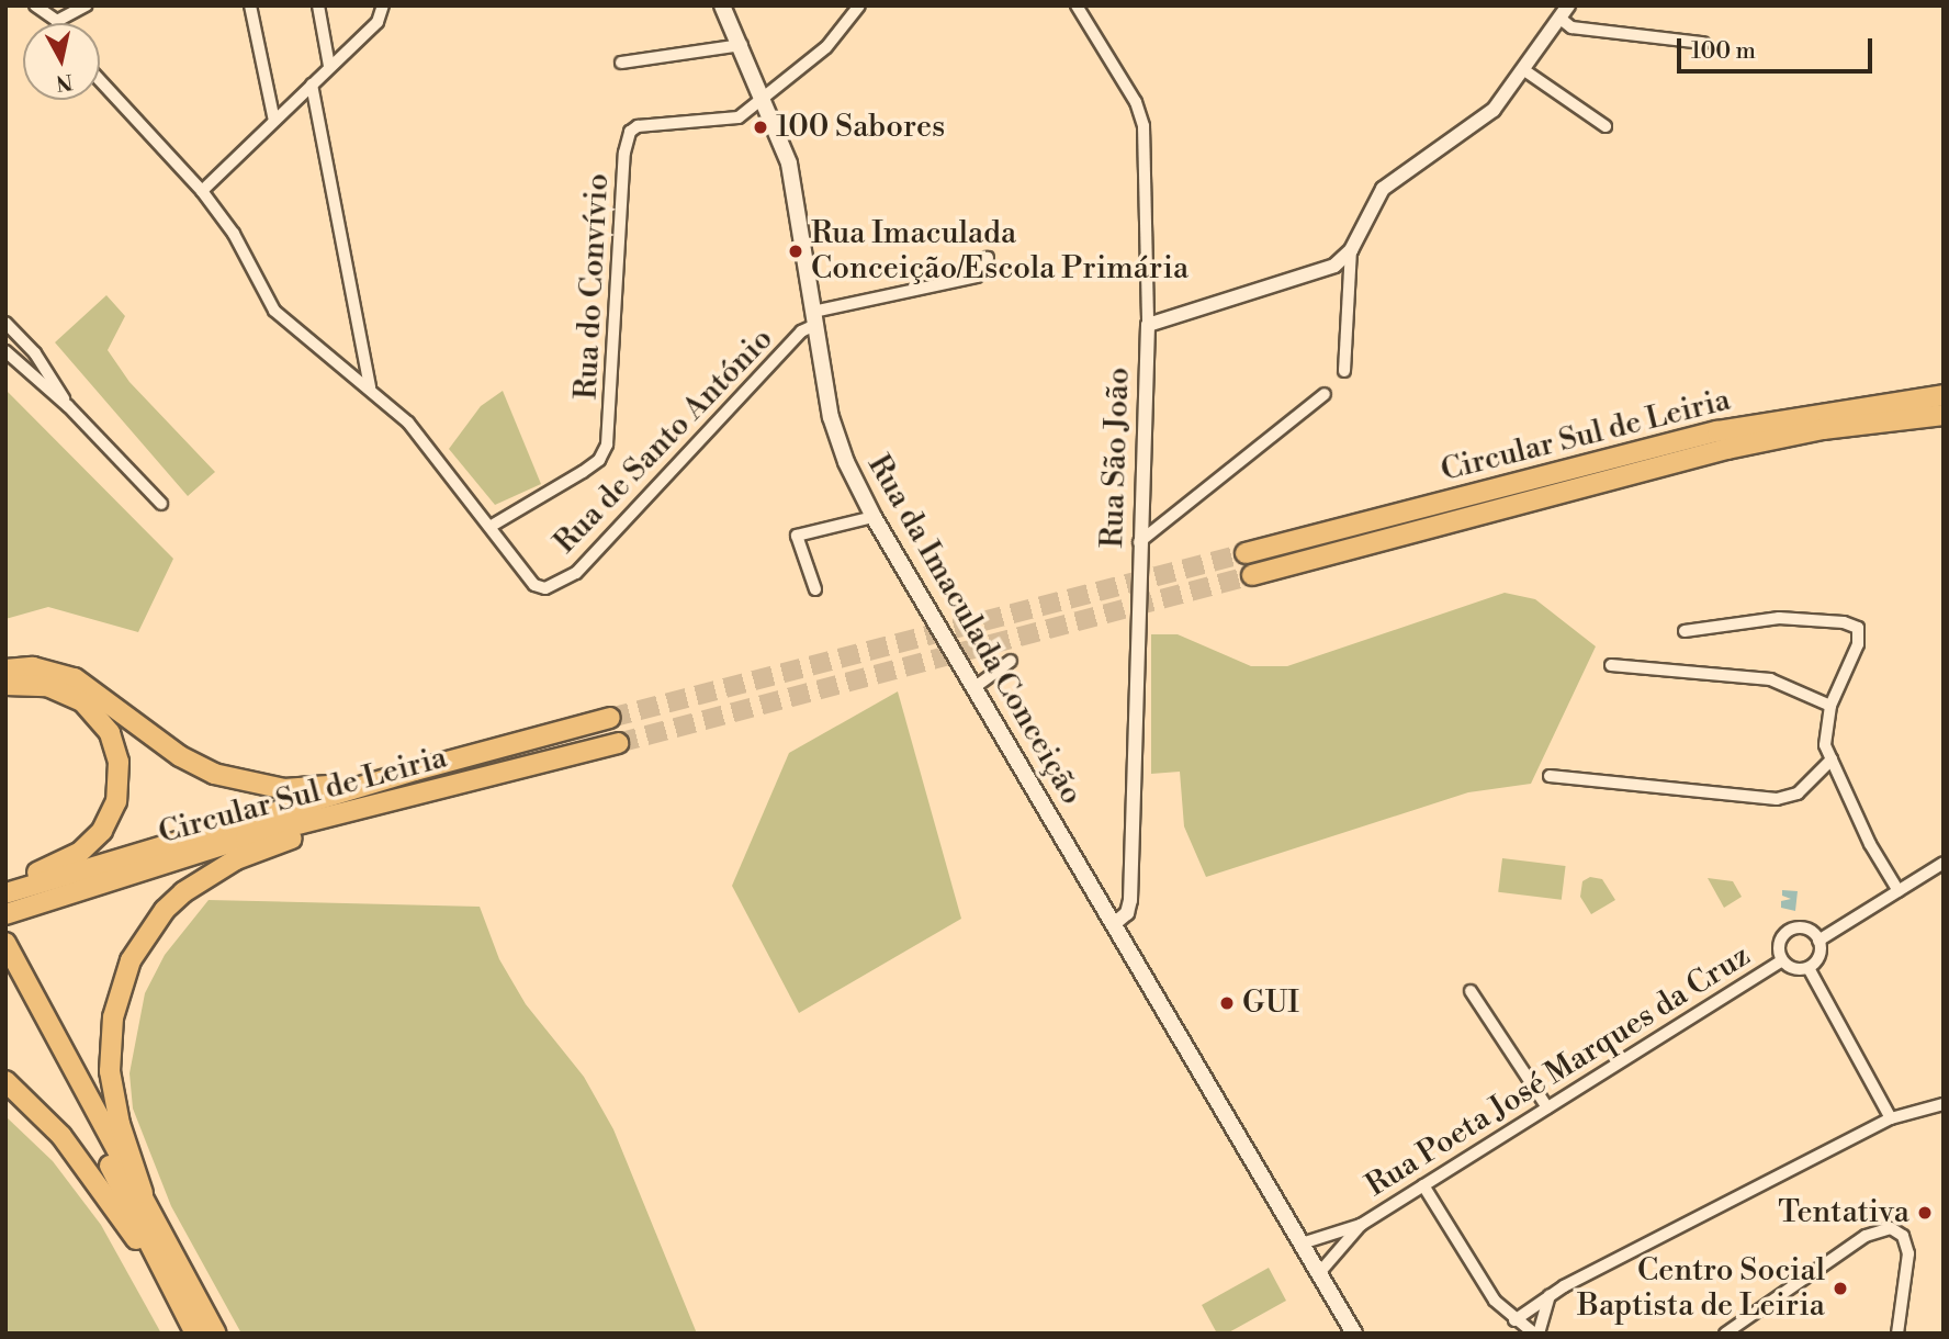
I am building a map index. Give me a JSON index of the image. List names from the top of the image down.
{
  "streets": {
    "highway": ["Circular Sul de Leiria"],
    "main road": ["Rua da Imaculada Conceição"],
    "street": [
      "Rua do Convívio",
      "Rua de Santo António",
      "Rua São João",
      "Rua Poeta José Marques da Cruz"
    ]
  },
  "crossings": [
    ["Rua do Convívio", "Rua de Santo António"],
    ["Rua do Convívio", "Rua da Imaculada Conceição"],
    ["Rua de Santo António", "Rua da Imaculada Conceição"],
    ["Rua São João", "Rua da Imaculada Conceição"],
    ["Rua da Imaculada Conceição", "Rua Poeta José Marques da Cruz"]
  ],
  "places": [
    "100 Sabores",
    "Rua Imaculada Conceição/Escola Primária",
    "GUI",
    "Tentativa",
    "Centro Social Baptista de Leiria"
  ],
  "scale_bar": "100 m",
  "north": "bottom"
}
